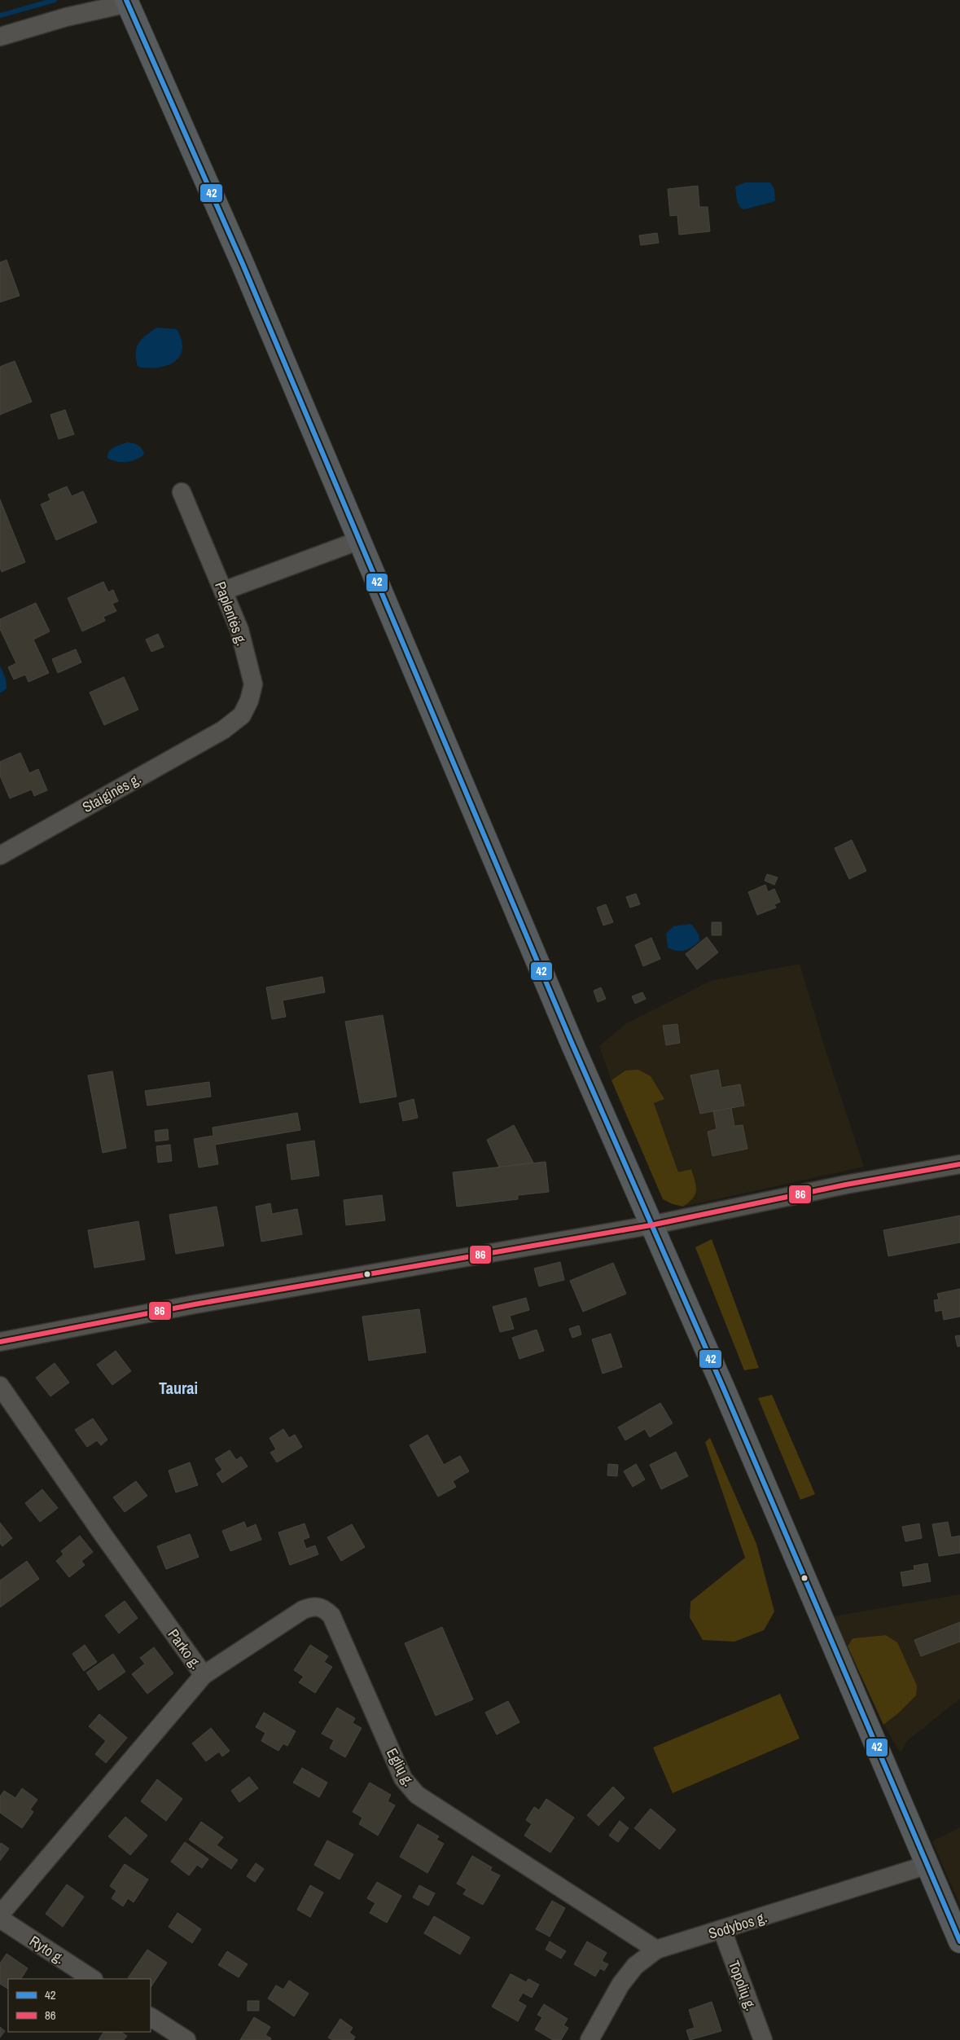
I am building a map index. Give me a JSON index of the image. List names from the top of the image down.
{
  "streets": {
    "street": [
      "Paplentės g.",
      "Staiginės g.",
      "Parko g.",
      "Eglių g.",
      "Sodybos g.",
      "Ryto g.",
      "Topolių g."
    ]
  },
  "crossings": [
    ["Paplentės g.", "Staiginės g."],
    ["Parko g.", "Eglių g."],
    ["Eglių g.", "Sodybos g."],
    ["Sodybos g.", "Topolių g."]
  ],
  "districts": ["Taurai"],
  "lines": ["transit line 42", "transit line 86"],
  "legend": ["42", "86"]
}
